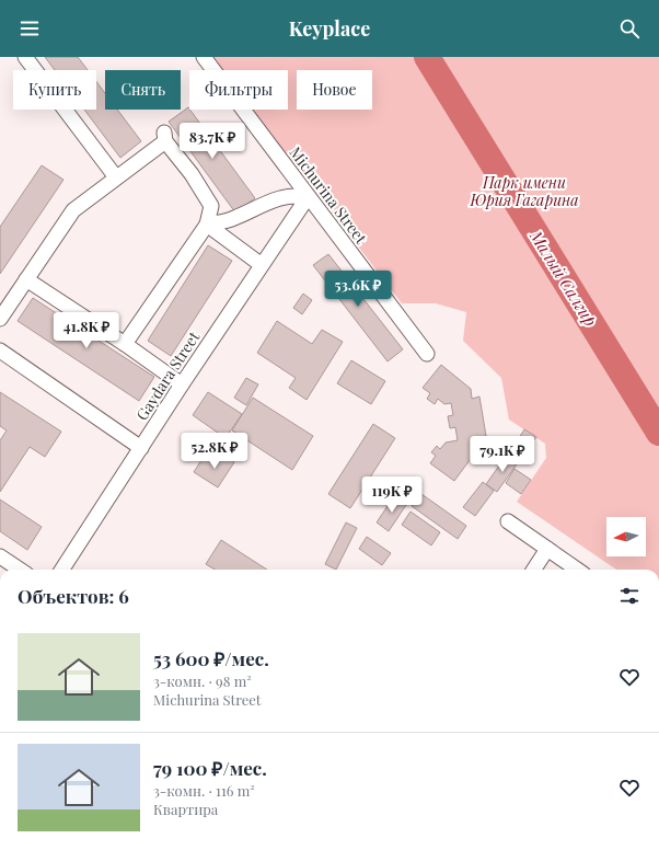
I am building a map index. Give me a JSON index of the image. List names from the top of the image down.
{
  "streets": {
    "street": ["Michurina Street", "Gaydara Street"]
  },
  "crossings": [
    ["Michurina Street", "Gaydara Street"]
  ],
  "water": ["Малый Салгир"],
  "parks": ["Парк имени Юрия Гагарина"],
  "north": "left",
  "page": {
    "header": "Keyplace",
    "chip": [
      "Купить",
      "Снять",
      "Фильтры",
      "Новое"
    ],
    "price": [
      "83.7K ₽",
      "53.6K ₽",
      "41.8K ₽",
      "52.8K ₽",
      "79.1K ₽",
      "119K ₽"
    ],
    "heading": "Объектов: 6",
    "list": [
      {
        "name": "53 600 ₽/мес.",
        "note": "3-комн. · 98 m² · Michurina Street"
      },
      {
        "name": "79 100 ₽/мес.",
        "note": "3-комн. · 116 m² · Квартира"
      }
    ]
  }
}
